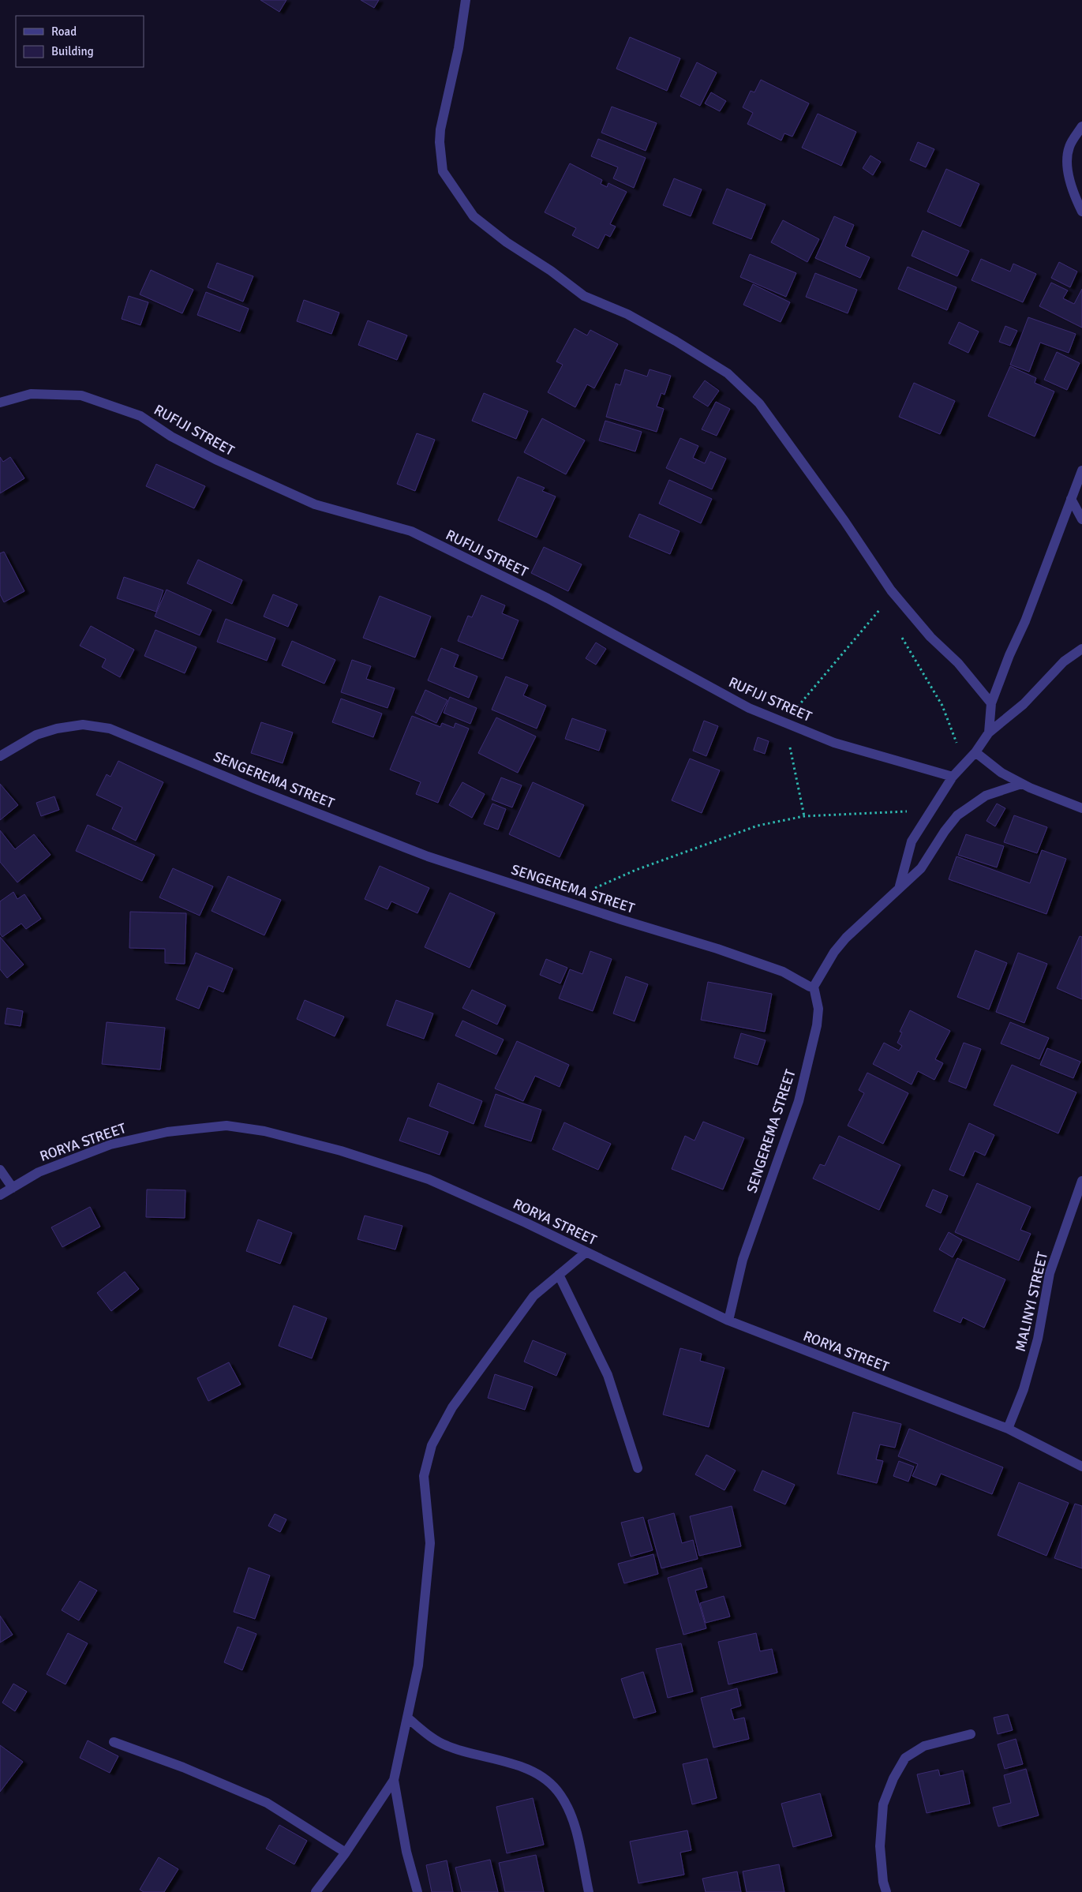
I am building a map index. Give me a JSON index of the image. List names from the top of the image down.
{
  "streets": {
    "street": [
      "RUFIJI STREET",
      "SENGEREMA STREET",
      "RORYA STREET",
      "MALINYI STREET"
    ]
  },
  "crossings": [
    ["SENGEREMA STREET", "RORYA STREET"],
    ["RORYA STREET", "MALINYI STREET"]
  ],
  "legend": ["Road", "Building"]
}
